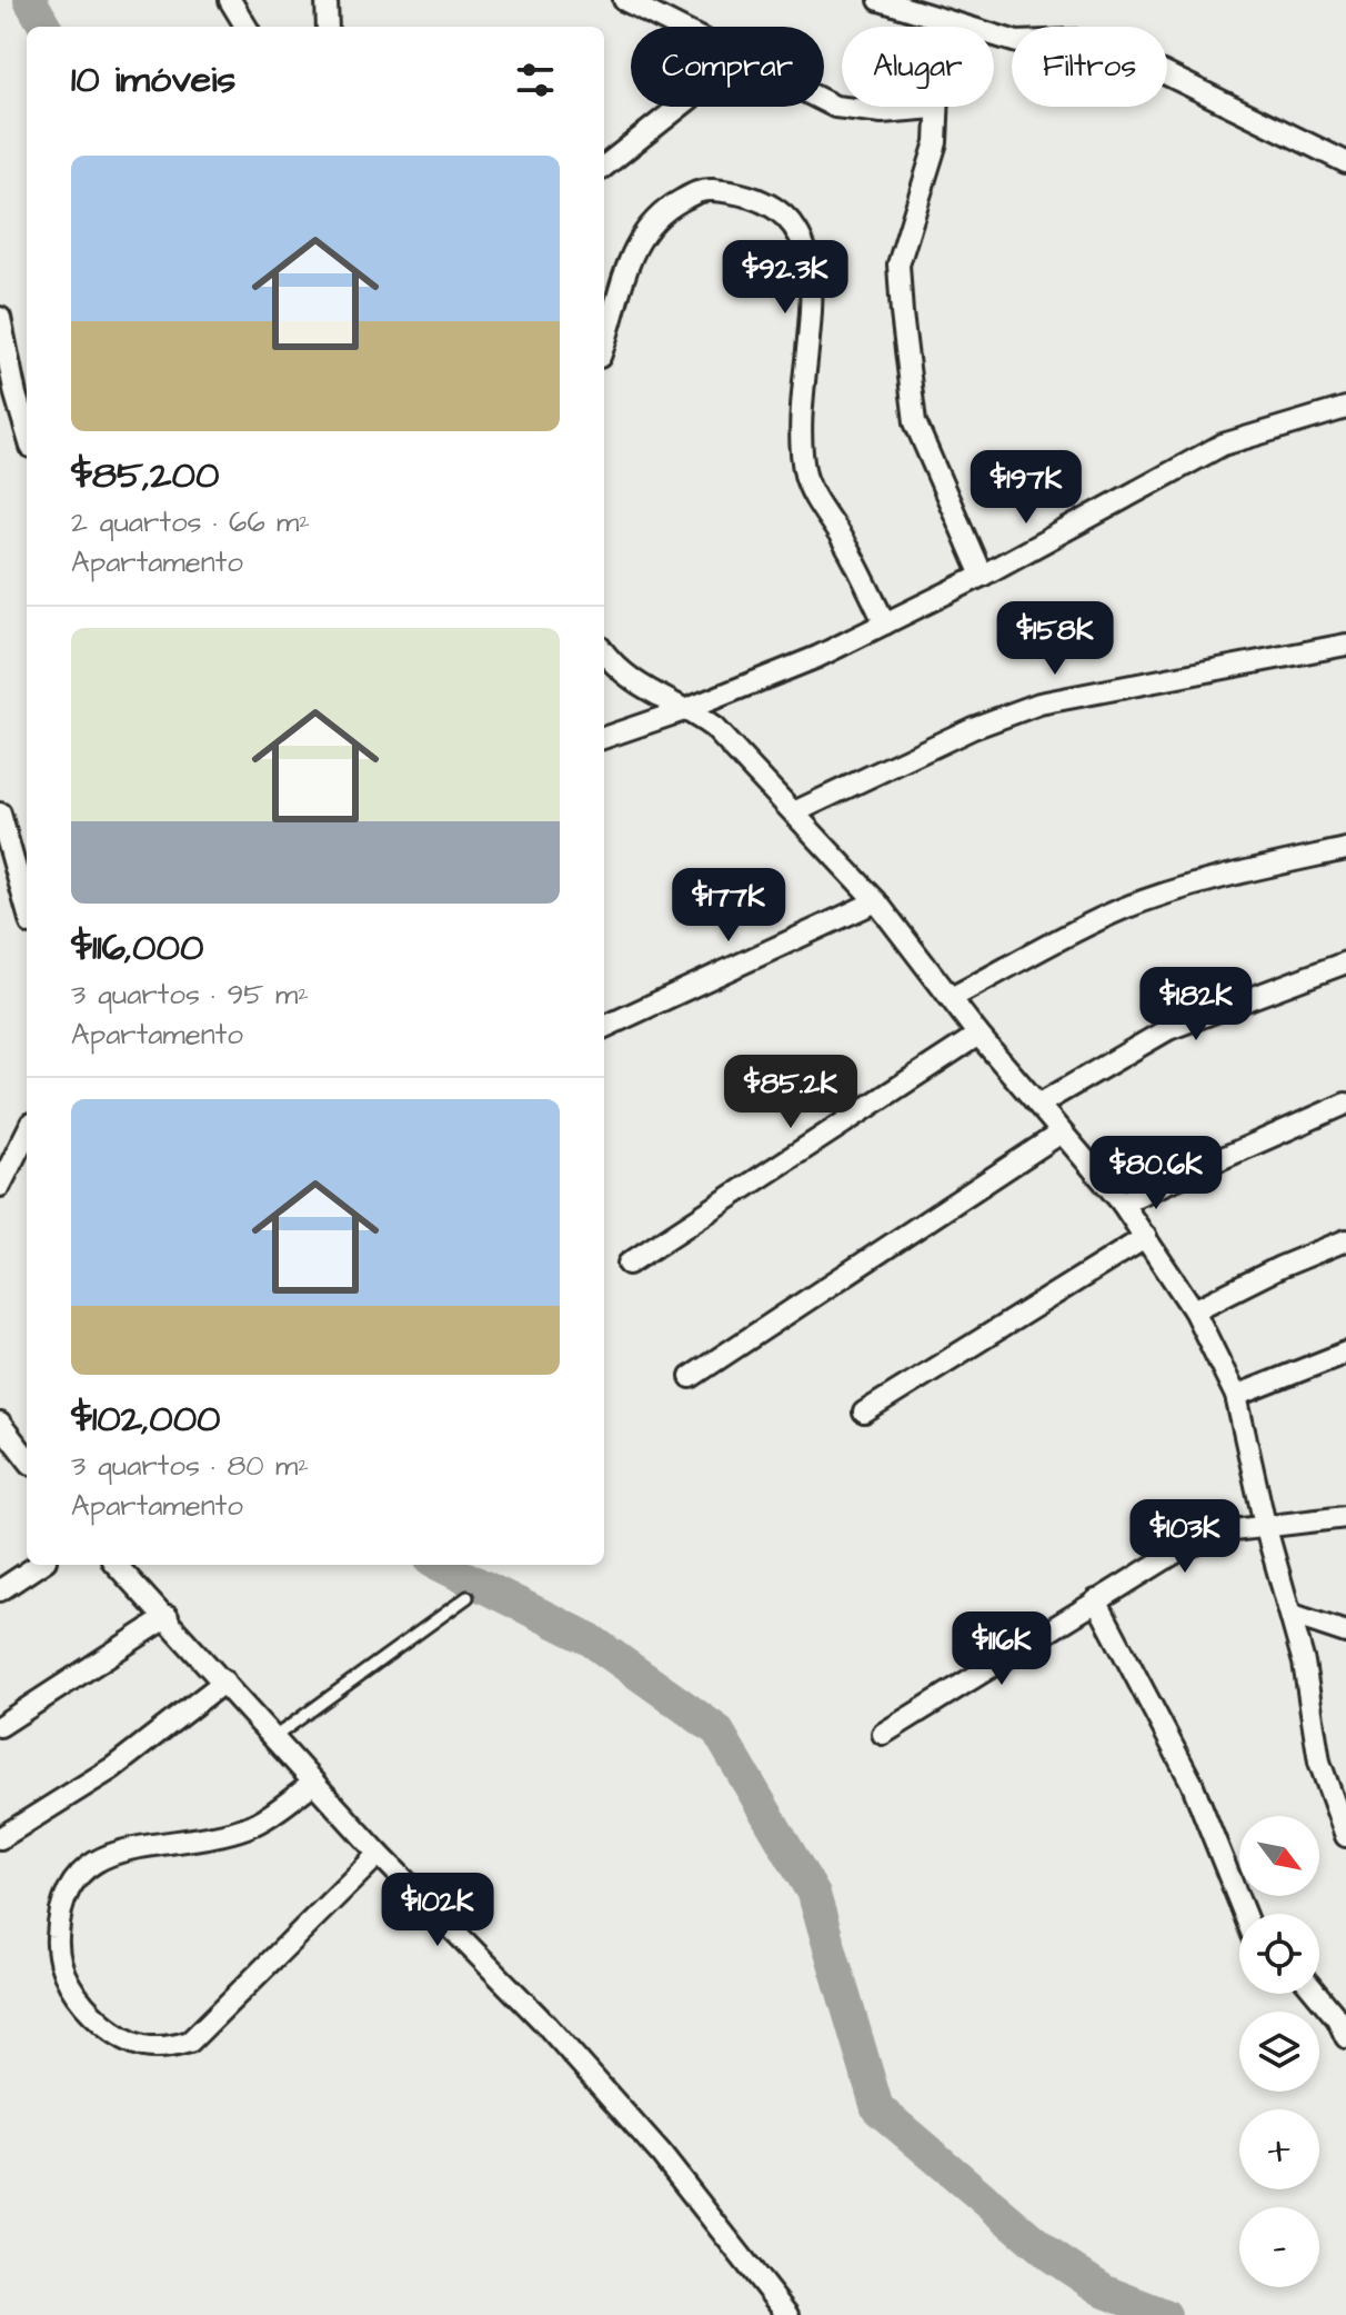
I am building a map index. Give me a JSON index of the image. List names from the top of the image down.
{
  "north": "bottom right",
  "page": {
    "chip": ["Comprar", "Alugar", "Filtros"],
    "heading": "10 imóveis",
    "list": [
      {
        "name": "$85,200",
        "note": "2 quartos · 66 m² · Apartamento"
      },
      {
        "name": "$116,000",
        "note": "3 quartos · 95 m² · Apartamento"
      },
      {
        "name": "$102,000",
        "note": "3 quartos · 80 m² · Apartamento"
      }
    ],
    "price": [
      "$92.3K",
      "$197K",
      "$158K",
      "$177K",
      "$182K",
      "$85.2K",
      "$80.6K",
      "$103K",
      "$116K",
      "$102K"
    ],
    "map_buttons": ["+", "−"]
  }
}
